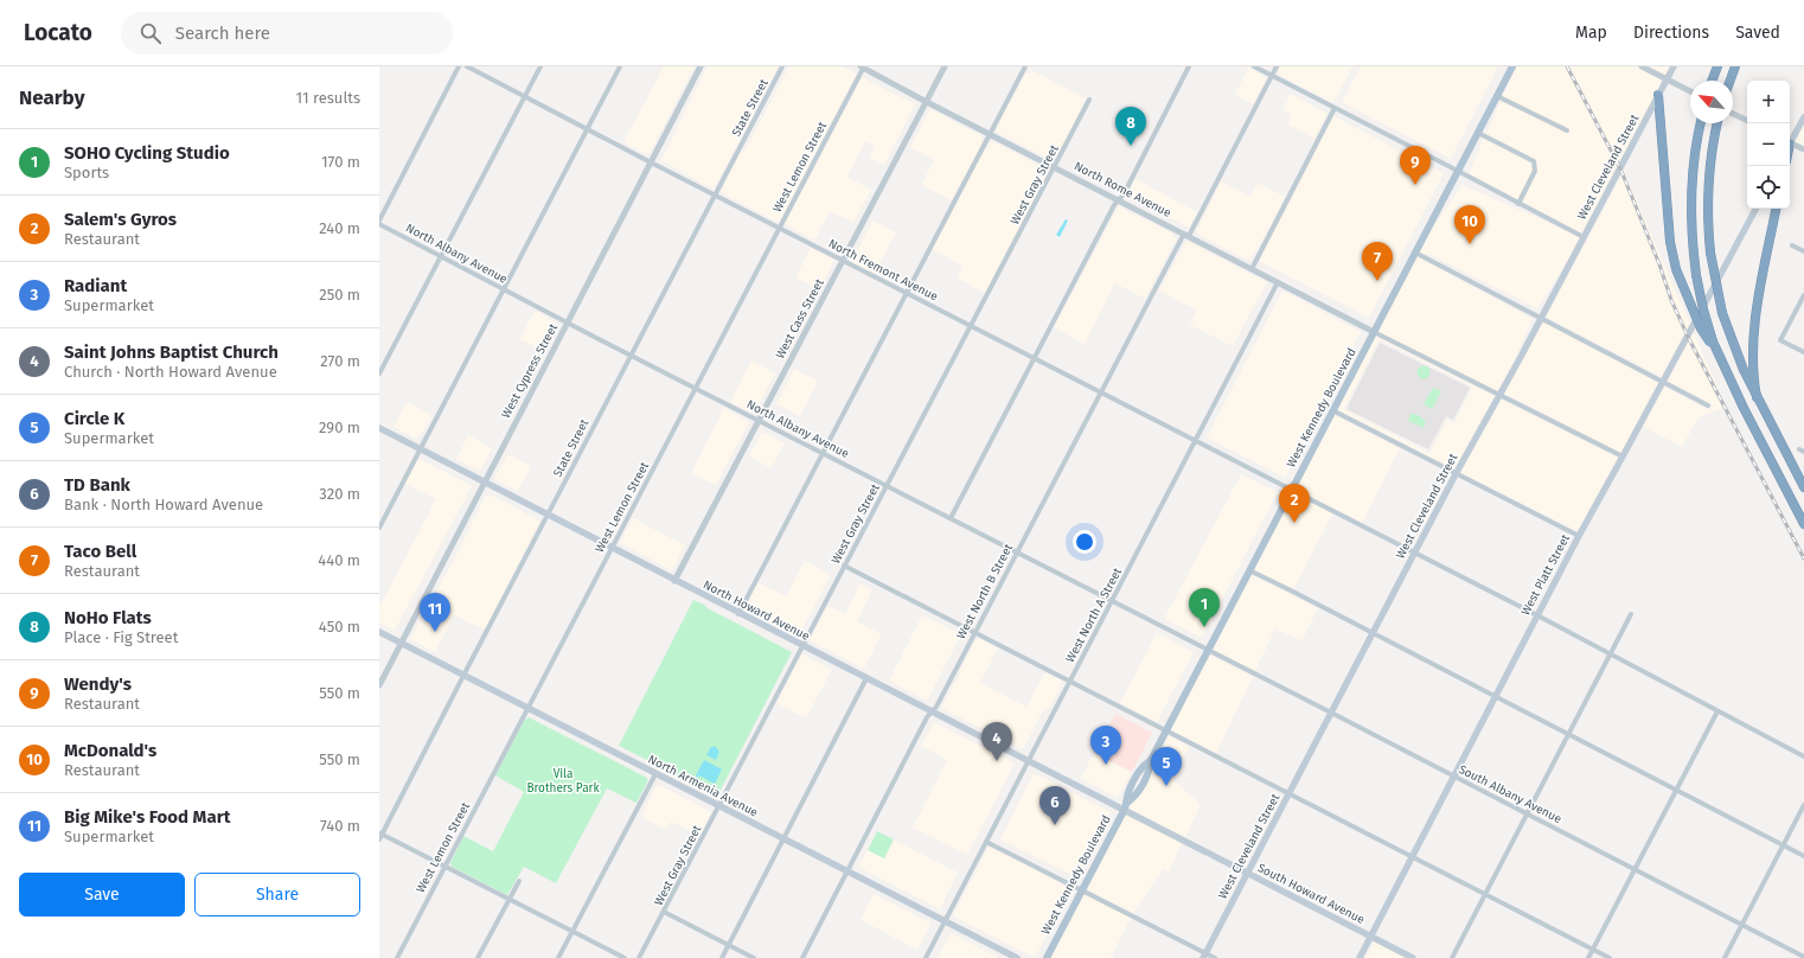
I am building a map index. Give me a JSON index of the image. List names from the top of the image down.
{
  "streets": {
    "main road": [
      "West Cleveland Street",
      "West Kennedy Boulevard",
      "West Platt Street",
      "North Howard Avenue",
      "North Armenia Avenue",
      "South Howard Avenue"
    ],
    "street": [
      "State Street",
      "West Lemon Street",
      "West Gray Street",
      "North Rome Avenue",
      "North Albany Avenue",
      "North Fremont Avenue",
      "West Cass Street",
      "West Cypress Street",
      "West North B Street",
      "West North A Street",
      "South Albany Avenue"
    ]
  },
  "crossings": [
    ["State Street", "North Albany Avenue"],
    ["State Street", "North Fremont Avenue"],
    ["State Street", "North Howard Avenue"],
    ["State Street", "North Armenia Avenue"],
    ["West Lemon Street", "North Rome Avenue"],
    ["West Lemon Street", "North Albany Avenue"],
    ["West Lemon Street", "North Fremont Avenue"],
    ["West Lemon Street", "North Howard Avenue"],
    ["West Lemon Street", "North Armenia Avenue"],
    ["West Cleveland Street", "North Fremont Avenue"],
    ["West Cleveland Street", "South Albany Avenue"],
    ["West Cleveland Street", "South Howard Avenue"],
    ["West Gray Street", "North Rome Avenue"],
    ["West Gray Street", "North Albany Avenue"],
    ["West Gray Street", "North Fremont Avenue"],
    ["West Gray Street", "North Howard Avenue"],
    ["West Gray Street", "North Armenia Avenue"],
    ["North Rome Avenue", "West Cass Street"],
    ["North Rome Avenue", "West Kennedy Boulevard"],
    ["North Rome Avenue", "West North B Street"],
    ["North Rome Avenue", "West North A Street"],
    ["North Albany Avenue", "West Cass Street"],
    ["North Albany Avenue", "West Cypress Street"],
    ["North Albany Avenue", "West Kennedy Boulevard"],
    ["North Albany Avenue", "West North B Street"],
    ["North Albany Avenue", "West North A Street"],
    ["North Albany Avenue", "South Albany Avenue"],
    ["North Fremont Avenue", "West Cass Street"],
    ["North Fremont Avenue", "West Cypress Street"],
    ["North Fremont Avenue", "West Kennedy Boulevard"],
    ["North Fremont Avenue", "West Platt Street"],
    ["North Fremont Avenue", "West North B Street"],
    ["North Fremont Avenue", "West North A Street"],
    ["West Cass Street", "North Howard Avenue"],
    ["West Cypress Street", "North Howard Avenue"],
    ["West Cypress Street", "North Armenia Avenue"],
    ["West Kennedy Boulevard", "North Howard Avenue"],
    ["West Kennedy Boulevard", "South Albany Avenue"],
    ["West Kennedy Boulevard", "South Howard Avenue"],
    ["West Platt Street", "South Albany Avenue"],
    ["West Platt Street", "South Howard Avenue"],
    ["West North B Street", "North Howard Avenue"],
    ["West North B Street", "North Armenia Avenue"],
    ["North Howard Avenue", "West North A Street"],
    ["North Howard Avenue", "South Howard Avenue"],
    ["West North A Street", "North Armenia Avenue"]
  ],
  "parks": ["Vila Brothers Park"],
  "north": "top left",
  "page": {
    "header": "Locato",
    "search": "Search here",
    "nav": ["Map", "Directions", "Saved"],
    "heading": ["Nearby", "11 results"],
    "map_buttons": ["+", "−"],
    "pins": [
      "8",
      "9",
      "10",
      "7",
      "2",
      "1",
      "11",
      "4",
      "3",
      "5",
      "6"
    ],
    "list": [
      {
        "mark": "1",
        "name": "SOHO Cycling Studio",
        "note": "Sports",
        "value": "170 m"
      },
      {
        "mark": "2",
        "name": "Salem's Gyros",
        "note": "Restaurant",
        "value": "240 m"
      },
      {
        "mark": "3",
        "name": "Radiant",
        "note": "Supermarket",
        "value": "250 m"
      },
      {
        "mark": "4",
        "name": "Saint Johns Baptist Church",
        "note": "Church · North Howard Avenue",
        "value": "270 m"
      },
      {
        "mark": "5",
        "name": "Circle K",
        "note": "Supermarket",
        "value": "290 m"
      },
      {
        "mark": "6",
        "name": "TD Bank",
        "note": "Bank · North Howard Avenue",
        "value": "320 m"
      },
      {
        "mark": "7",
        "name": "Taco Bell",
        "note": "Restaurant",
        "value": "440 m"
      },
      {
        "mark": "8",
        "name": "NoHo Flats",
        "note": "Place · Fig Street",
        "value": "450 m"
      },
      {
        "mark": "9",
        "name": "Wendy's",
        "note": "Restaurant",
        "value": "550 m"
      },
      {
        "mark": "10",
        "name": "McDonald's",
        "note": "Restaurant",
        "value": "550 m"
      },
      {
        "mark": "11",
        "name": "Big Mike's Food Mart",
        "note": "Supermarket",
        "value": "740 m"
      }
    ],
    "buttons": ["Save", "Share"]
  }
}
